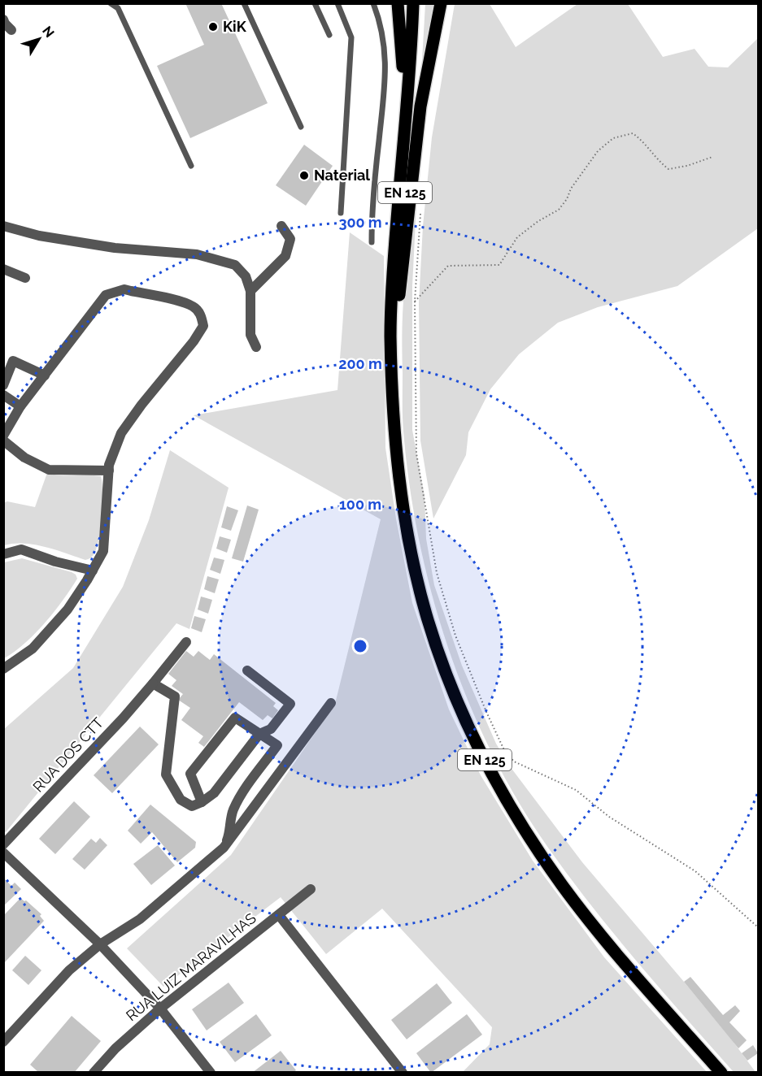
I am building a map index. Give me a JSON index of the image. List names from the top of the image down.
{
  "streets": {
    "main road": ["EN 125"],
    "street": ["RUA DOS CTT", "RUA LUIZ MARAVILHAS"]
  },
  "places": ["KiK", "Naterial"],
  "north": "top right",
  "rings": ["300 m", "200 m", "100 m"]
}
